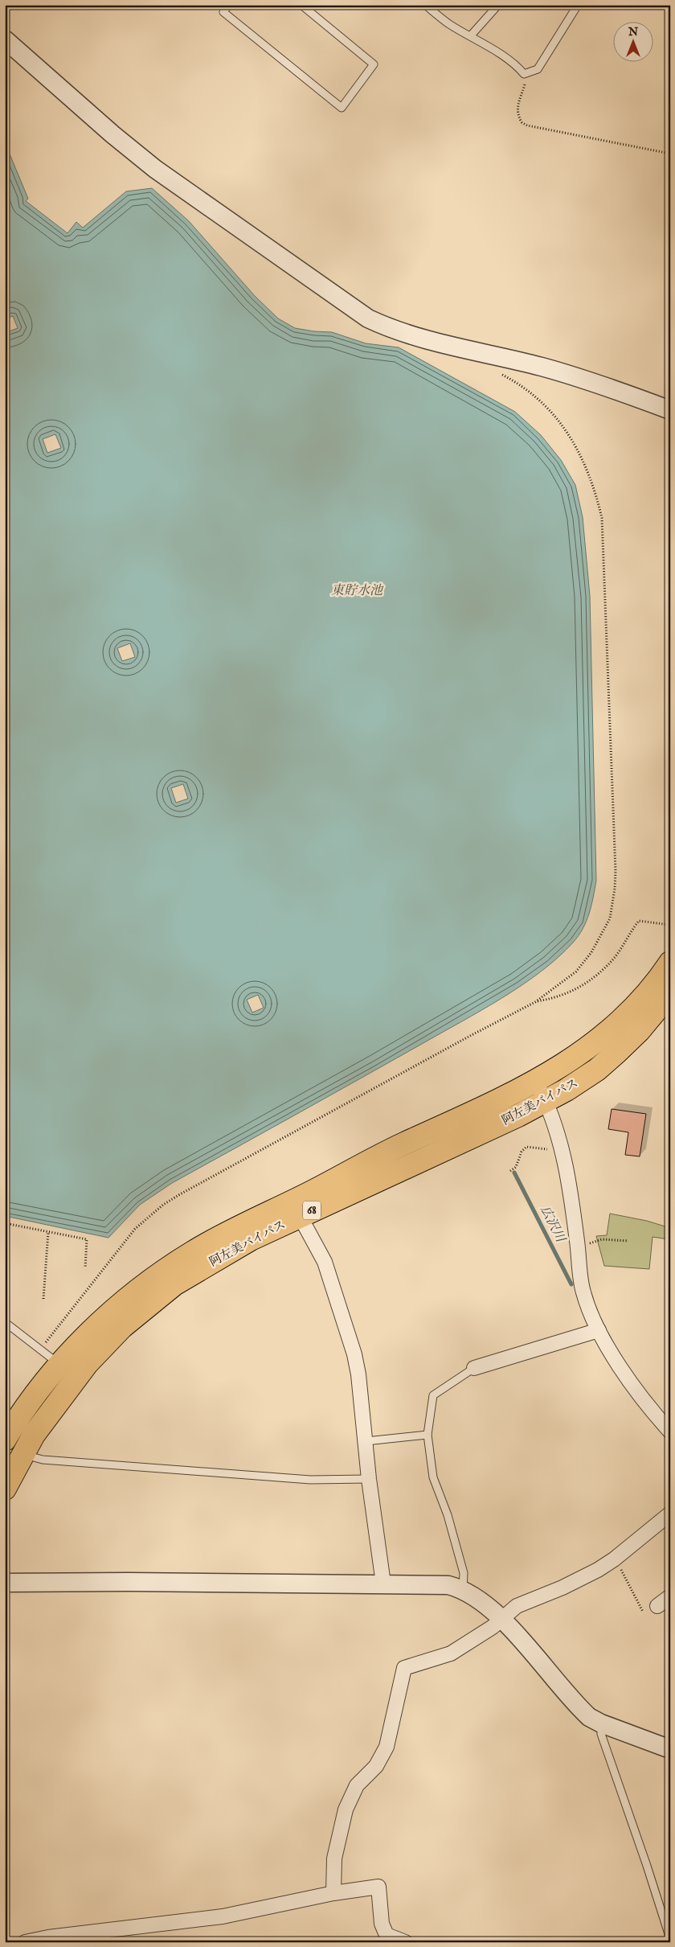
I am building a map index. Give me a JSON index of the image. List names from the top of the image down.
{
  "streets": {
    "main road": ["阿左美バイパス", "68"]
  },
  "water": ["東貯水池", "広沢川"],
  "north": "top"
}
